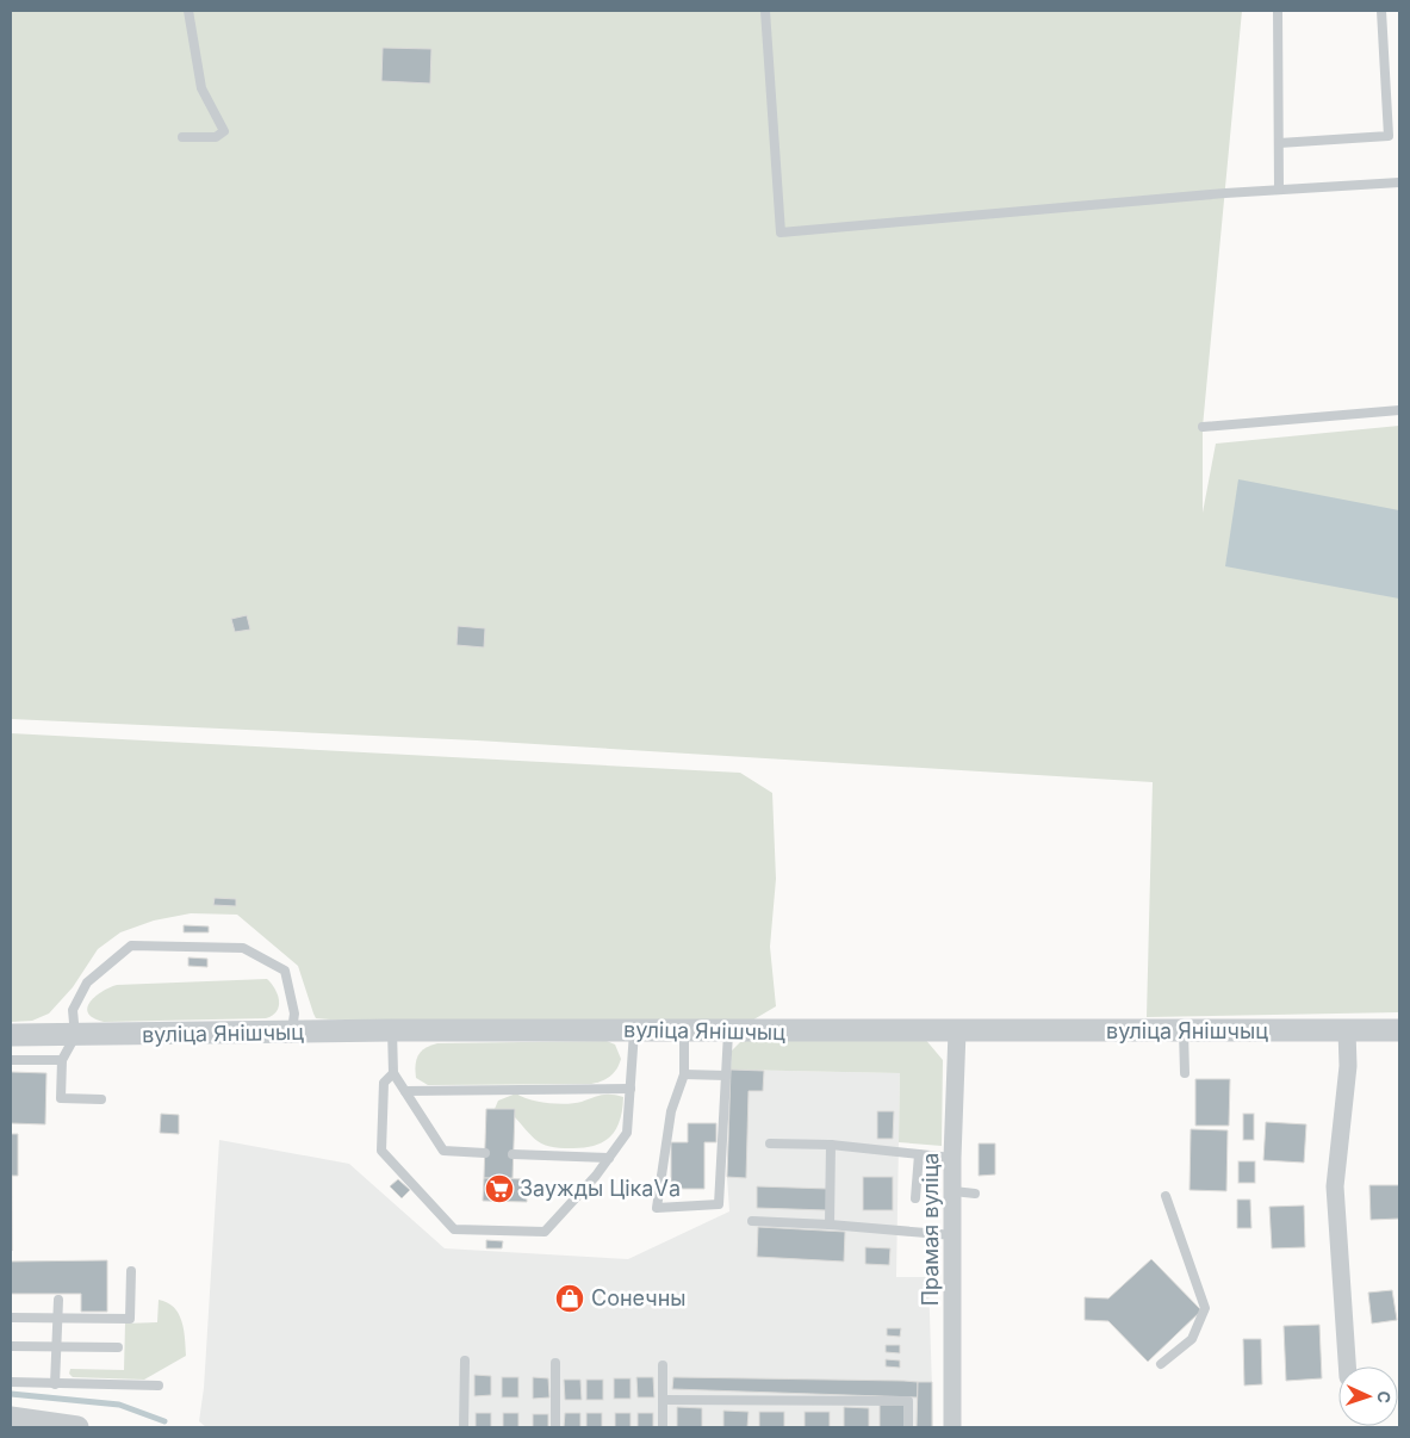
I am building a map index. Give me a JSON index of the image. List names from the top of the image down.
{
  "streets": {
    "street": ["вуліца Янішчыц", "Прамая вуліца"]
  },
  "crossings": [
    ["вуліца Янішчыц", "Прамая вуліца"]
  ],
  "places": {
    "supermarket": ["Заужды ЦікаVа"],
    "shop": ["Сонечны"]
  },
  "north": "right"
}
